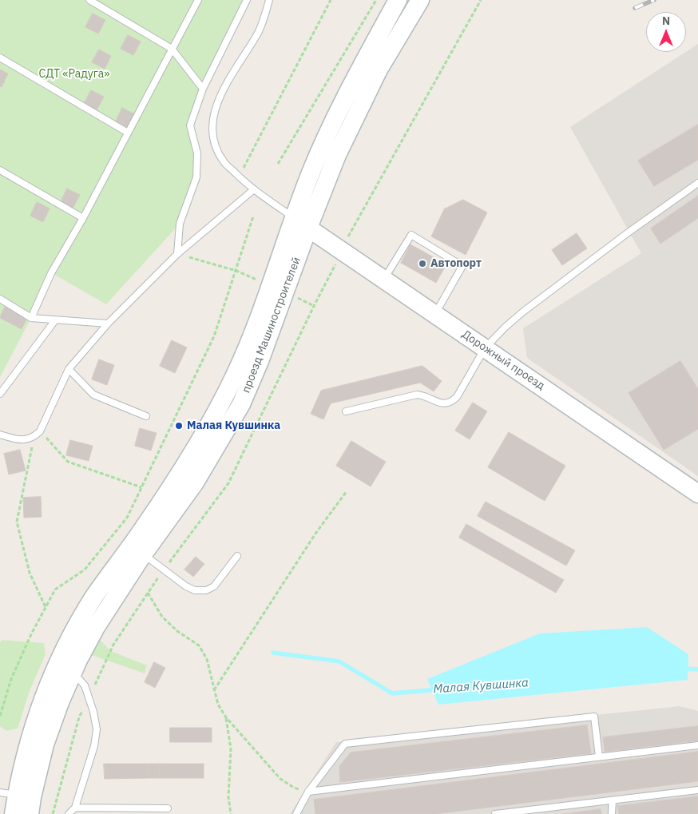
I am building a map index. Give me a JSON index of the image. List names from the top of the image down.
{
  "streets": {
    "main road": ["проезд Машиностроителей", "Дорожный проезд"]
  },
  "crossings": [
    ["проезд Машиностроителей", "Дорожный проезд"]
  ],
  "water": ["Малая Кувшинка"],
  "parks": ["СДТ «Радуга»"],
  "places": ["Автопорт", "Малая Кувшинка"],
  "north": "top"
}
